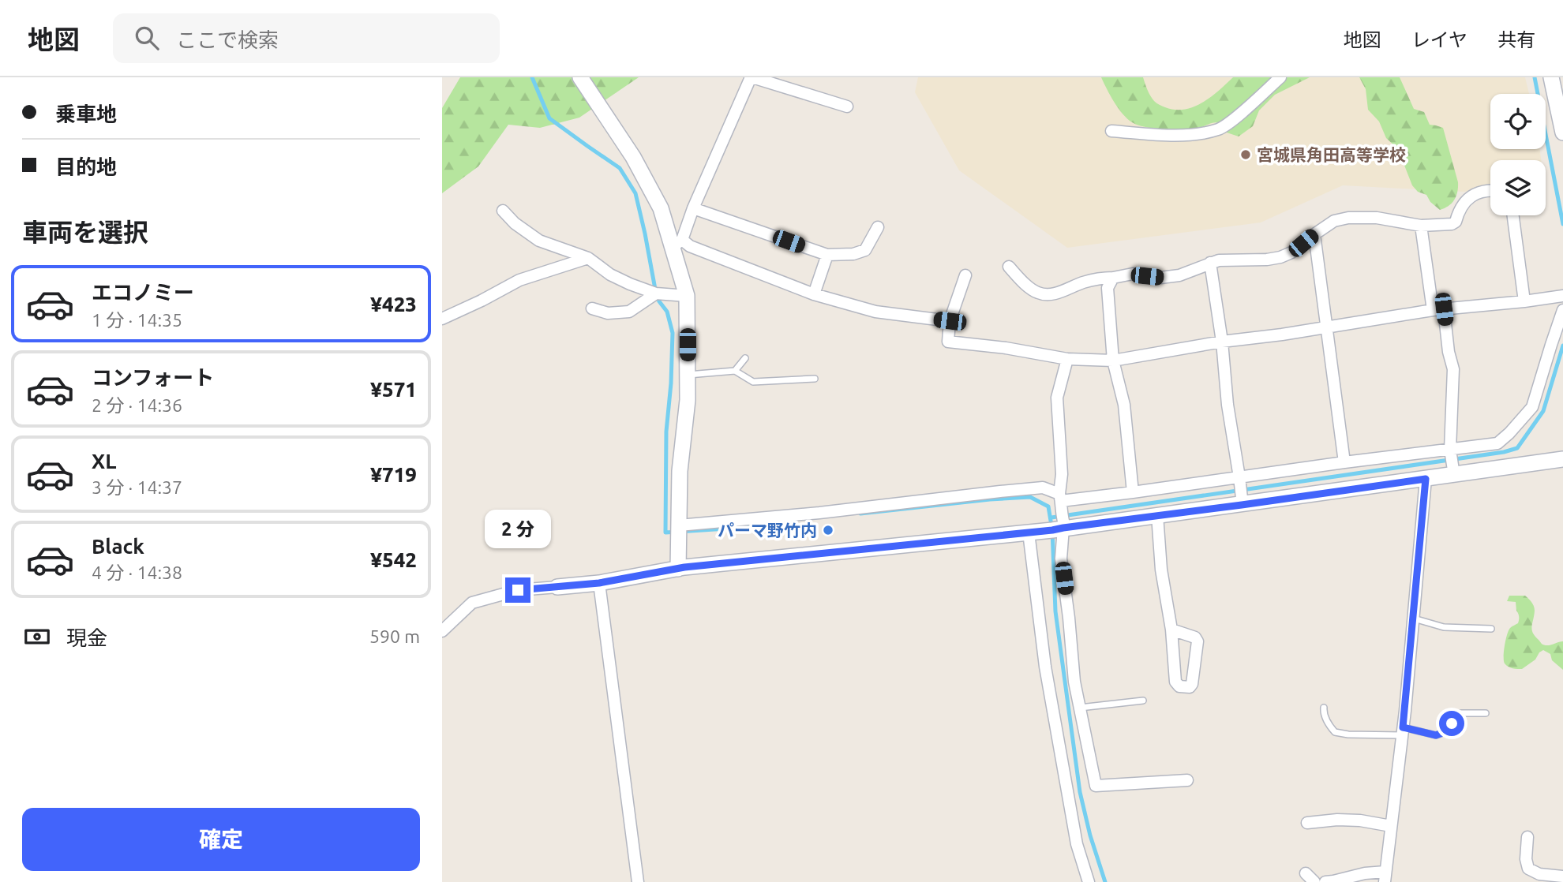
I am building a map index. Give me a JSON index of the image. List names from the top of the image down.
{
  "places": ["宮城県角田高等学校", "パーマ野竹内"],
  "page": {
    "header": "地図",
    "search": "ここで検索",
    "nav": ["地図", "レイヤ", "共有"],
    "banner": ["乗車地", "目的地"],
    "heading": "車両を選択",
    "list": [
      {
        "name": "エコノミー",
        "note": "1 分 · 14:35",
        "value": "¥423"
      },
      {
        "name": "コンフォート",
        "note": "2 分 · 14:36",
        "value": "¥571"
      },
      {
        "name": "XL",
        "note": "3 分 · 14:37",
        "value": "¥719"
      },
      {
        "name": "Black",
        "note": "4 分 · 14:38",
        "value": "¥542"
      }
    ],
    "bubble": "2 分",
    "pay": ["現金", "590 m"],
    "buttons": "確定"
  }
}
